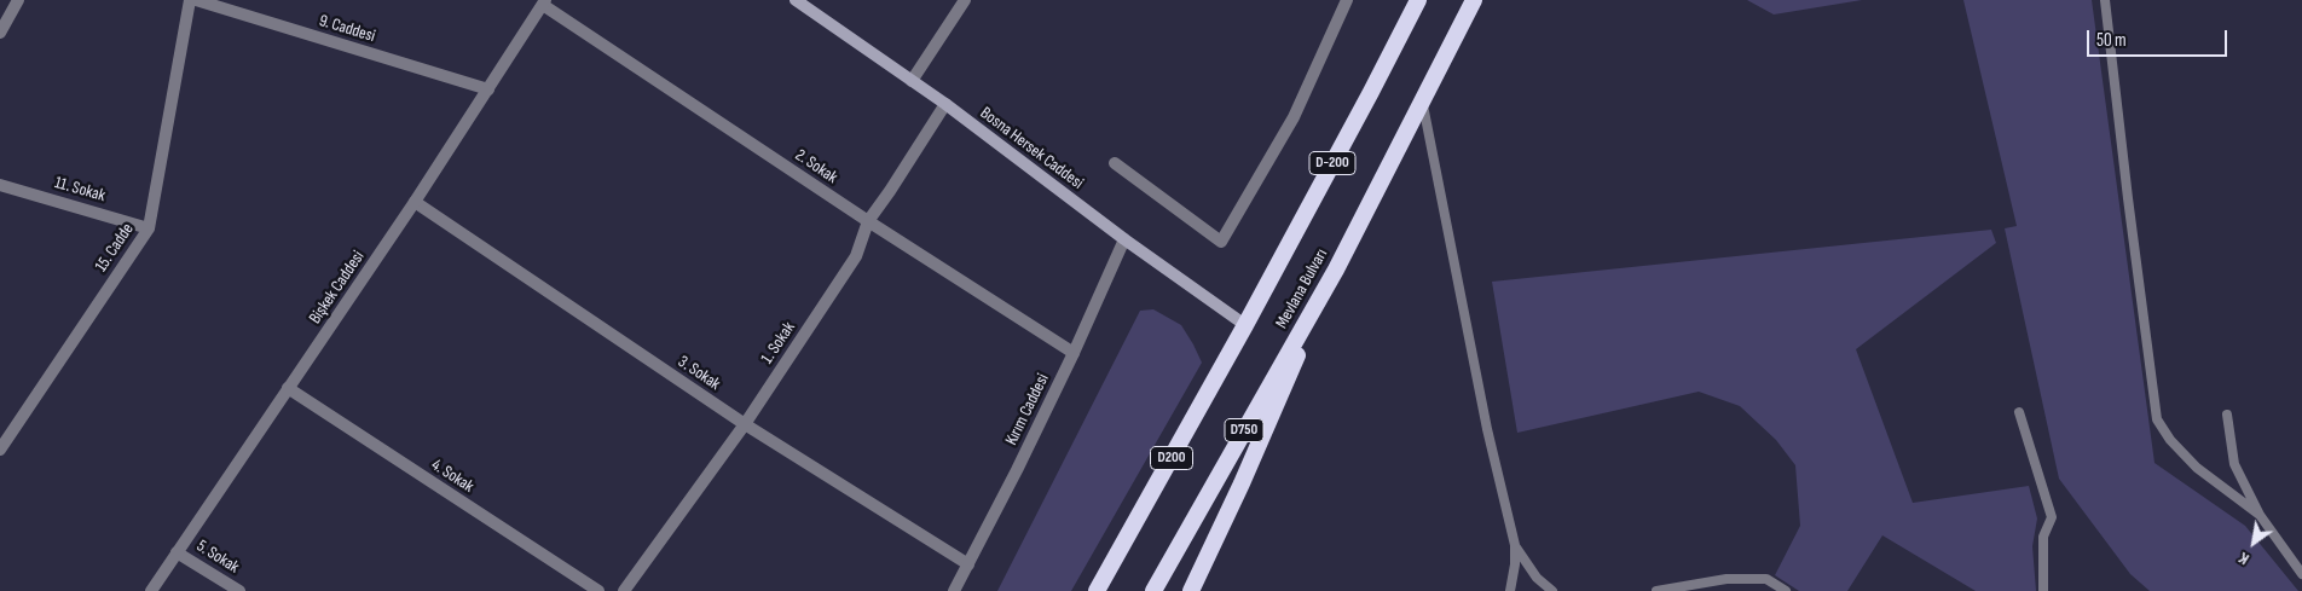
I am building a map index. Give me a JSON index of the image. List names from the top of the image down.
{
  "streets": {
    "highway": [
      "D-200",
      "Mevlana Bulvarı",
      "D750",
      "D200"
    ],
    "main road": ["Bosna Hersek Caddesi"],
    "street": [
      "9. Caddesi",
      "2. Sokak",
      "11. Sokak",
      "15. Cadde",
      "Bişkek Caddesi",
      "1. Sokak",
      "3. Sokak",
      "Kırım Caddesi",
      "4. Sokak",
      "5. Sokak"
    ]
  },
  "crossings": [
    ["9. Caddesi", "Bişkek Caddesi"],
    ["Bosna Hersek Caddesi", "Mevlana Bulvarı"],
    ["Bosna Hersek Caddesi", "1. Sokak"],
    ["Bosna Hersek Caddesi", "Kırım Caddesi"],
    ["2. Sokak", "Bişkek Caddesi"],
    ["2. Sokak", "1. Sokak"],
    ["2. Sokak", "Kırım Caddesi"],
    ["11. Sokak", "15. Cadde"],
    ["Bişkek Caddesi", "3. Sokak"],
    ["Bişkek Caddesi", "4. Sokak"],
    ["Bişkek Caddesi", "5. Sokak"],
    ["1. Sokak", "3. Sokak"],
    ["3. Sokak", "Kırım Caddesi"]
  ],
  "scale_bar": "50 m",
  "north": "bottom left"
}
